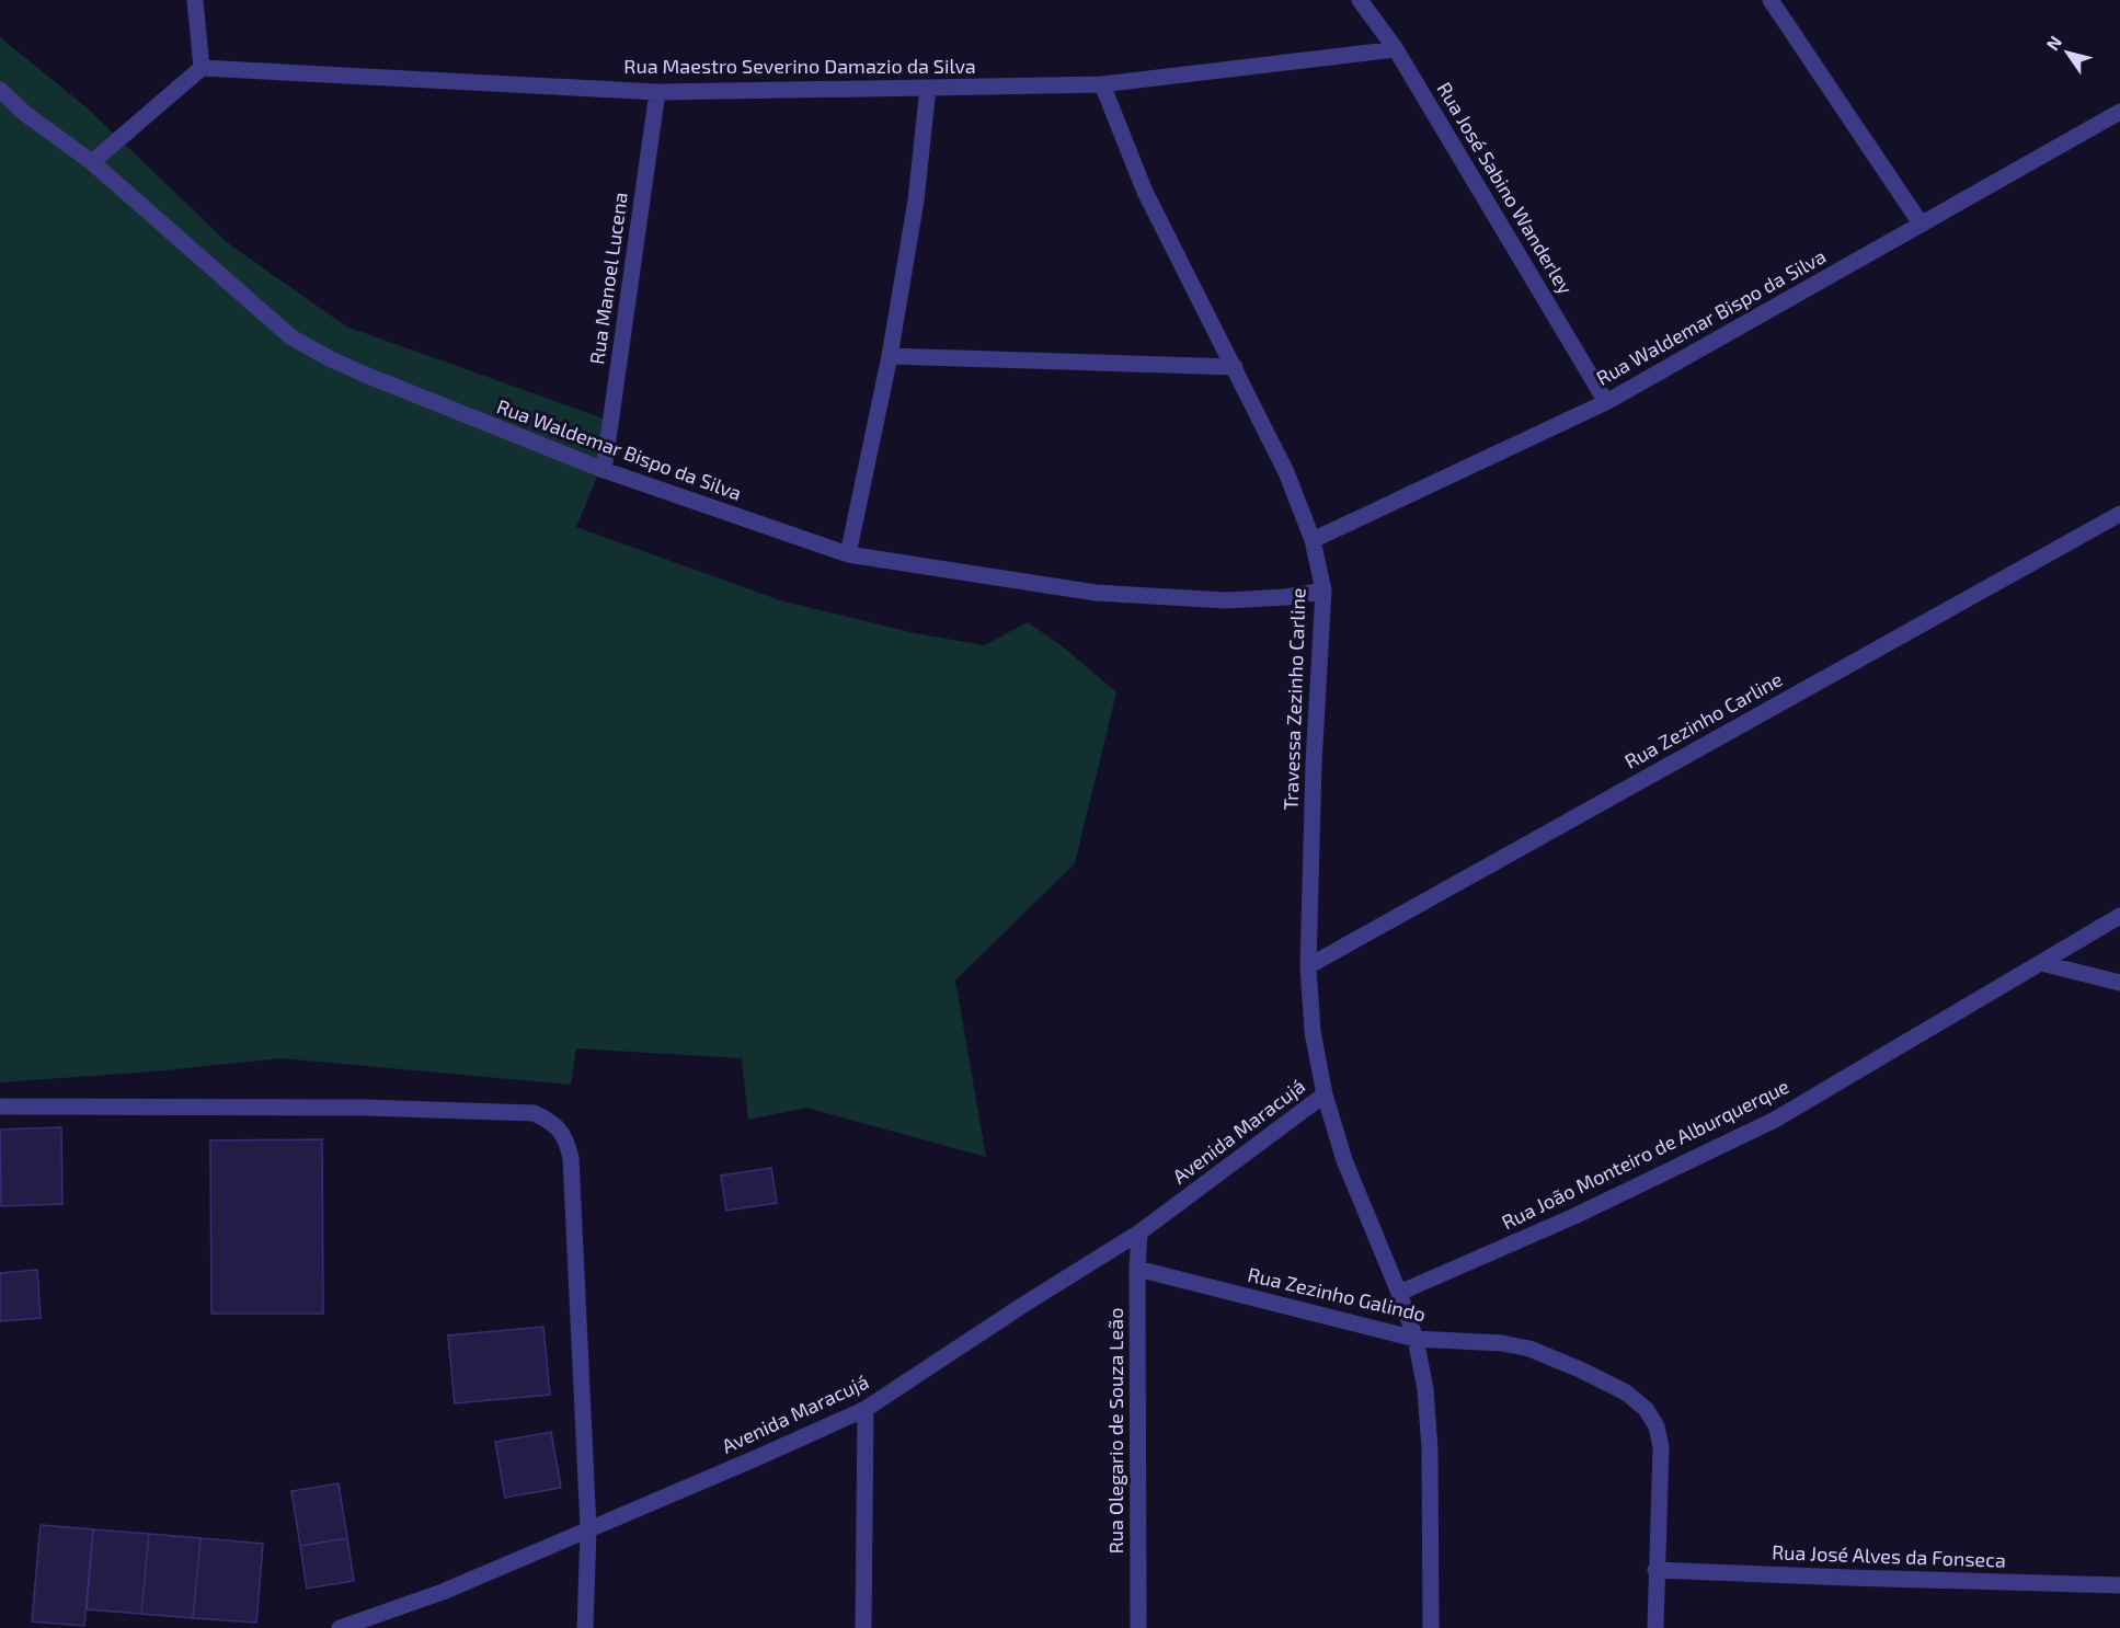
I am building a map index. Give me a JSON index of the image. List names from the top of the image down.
{
  "streets": {
    "street": [
      "Rua Maestro Severino Damazio da Silva",
      "Rua José Sabino Wanderley",
      "Rua Manoel Lucena",
      "Rua Waldemar Bispo da Silva",
      "Travessa Zezinho Carline",
      "Rua Zezinho Carline",
      "Avenida Maracujá",
      "Rua João Monteiro de Alburquerque",
      "Rua Zezinho Galindo",
      "Rua Olegario de Souza Leão",
      "Rua José Alves da Fonseca"
    ]
  },
  "crossings": [
    ["Rua Maestro Severino Damazio da Silva", "Rua José Sabino Wanderley"],
    ["Rua Maestro Severino Damazio da Silva", "Rua Manoel Lucena"],
    ["Rua Maestro Severino Damazio da Silva", "Travessa Zezinho Carline"],
    ["Rua José Sabino Wanderley", "Rua Waldemar Bispo da Silva"],
    ["Rua Manoel Lucena", "Rua Waldemar Bispo da Silva"],
    ["Rua Waldemar Bispo da Silva", "Travessa Zezinho Carline"],
    ["Travessa Zezinho Carline", "Rua Zezinho Carline"],
    ["Travessa Zezinho Carline", "Avenida Maracujá"],
    ["Travessa Zezinho Carline", "Rua João Monteiro de Alburquerque"],
    ["Travessa Zezinho Carline", "Rua Zezinho Galindo"],
    ["Avenida Maracujá", "Rua Olegario de Souza Leão"],
    ["Rua Zezinho Galindo", "Rua Olegario de Souza Leão"],
    ["Rua Zezinho Galindo", "Rua José Alves da Fonseca"]
  ],
  "north": "top left"
}
